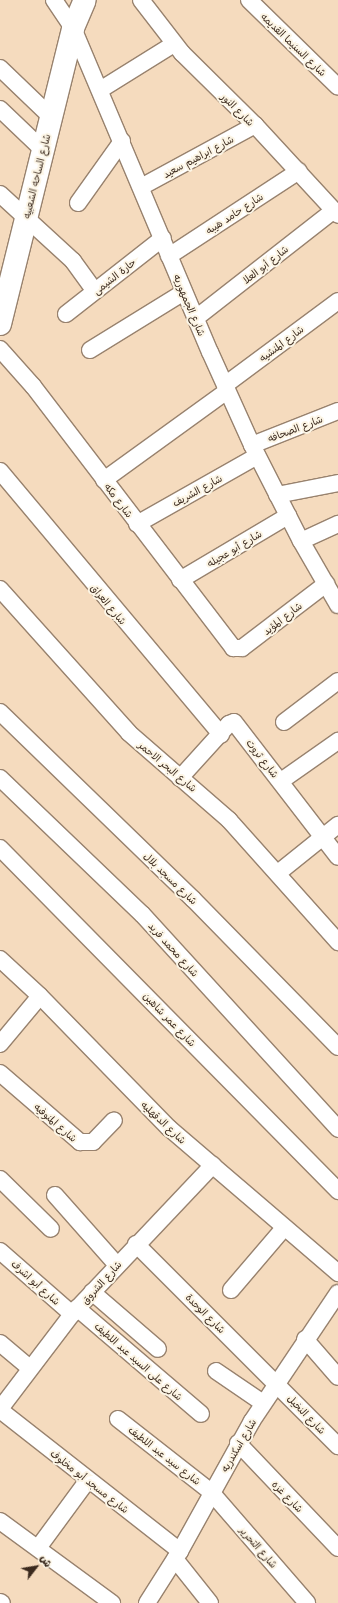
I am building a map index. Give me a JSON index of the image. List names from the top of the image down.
{
  "streets": {
    "main road": ["شارع الساحه الشعبيه"],
    "street": [
      "شارع السنيما القديمه",
      "شارع النور",
      "شارع ابراهيم سعيد",
      "شارع حامد هيبه",
      "شارع أبو العلا",
      "حارة الشيمى",
      "شارع الجمهوريه",
      "شارع المنشيه",
      "شارع الصحافه",
      "شارع الشريف",
      "شارع مكه",
      "شارع أبو عجيله",
      "شارع العراق",
      "شارع المؤيد",
      "شارع ثروت",
      "شارع البحر الاحمر",
      "شارع مسجد بلال",
      "شارع محمد فريد",
      "شارع عمر شاهين",
      "شارع المنوفيه",
      "شارع الدقهليه",
      "شارع أبو اشرف",
      "شارع الشروق",
      "شارع الوحدة",
      "شارع على السيد عبد اللطيف",
      "شارع النخيل",
      "شارع اسكندريه",
      "شارع سيد عبد اللطيف",
      "شارع مسجد أبو مخلوف",
      "شارع غزه",
      "شارع التحرير"
    ]
  },
  "crossings": [
    ["شارع النور", "شارع ابراهيم سعيد"],
    ["شارع النور", "شارع حامد هيبه"],
    ["شارع النور", "شارع أبو العلا"],
    ["شارع ابراهيم سعيد", "شارع الجمهوريه"],
    ["شارع الساحه الشعبيه", "شارع الجمهوريه"],
    ["شارع حامد هيبه", "شارع الجمهوريه"],
    ["شارع أبو العلا", "شارع الجمهوريه"],
    ["حارة الشيمى", "شارع الجمهوريه"],
    ["شارع الجمهوريه", "شارع المنشيه"],
    ["شارع الجمهوريه", "شارع الصحافه"],
    ["شارع الجمهوريه", "شارع الشريف"],
    ["شارع الجمهوريه", "شارع أبو عجيله"],
    ["شارع الجمهوريه", "شارع المؤيد"],
    ["شارع المنشيه", "شارع مكه"],
    ["شارع الصحافه", "شارع الشريف"],
    ["شارع الشريف", "شارع مكه"],
    ["شارع مكه", "شارع أبو عجيله"],
    ["شارع مكه", "شارع المؤيد"],
    ["شارع العراق", "شارع ثروت"],
    ["شارع ثروت", "شارع البحر الاحمر"],
    ["شارع الدقهليه", "شارع الشروق"],
    ["شارع أبو اشرف", "شارع الشروق"],
    ["شارع أبو اشرف", "شارع على السيد عبد اللطيف"],
    ["شارع الشروق", "شارع الوحدة"],
    ["شارع الشروق", "شارع على السيد عبد اللطيف"],
    ["شارع الشروق", "شارع مسجد أبو مخلوف"],
    ["شارع الوحدة", "شارع النخيل"],
    ["شارع الوحدة", "شارع اسكندريه"],
    ["شارع النخيل", "شارع اسكندريه"],
    ["شارع اسكندريه", "شارع سيد عبد اللطيف"],
    ["شارع اسكندريه", "شارع مسجد أبو مخلوف"],
    ["شارع اسكندريه", "شارع غزه"],
    ["شارع اسكندريه", "شارع التحرير"],
    ["شارع سيد عبد اللطيف", "شارع التحرير"]
  ],
  "north": "top right"
}
